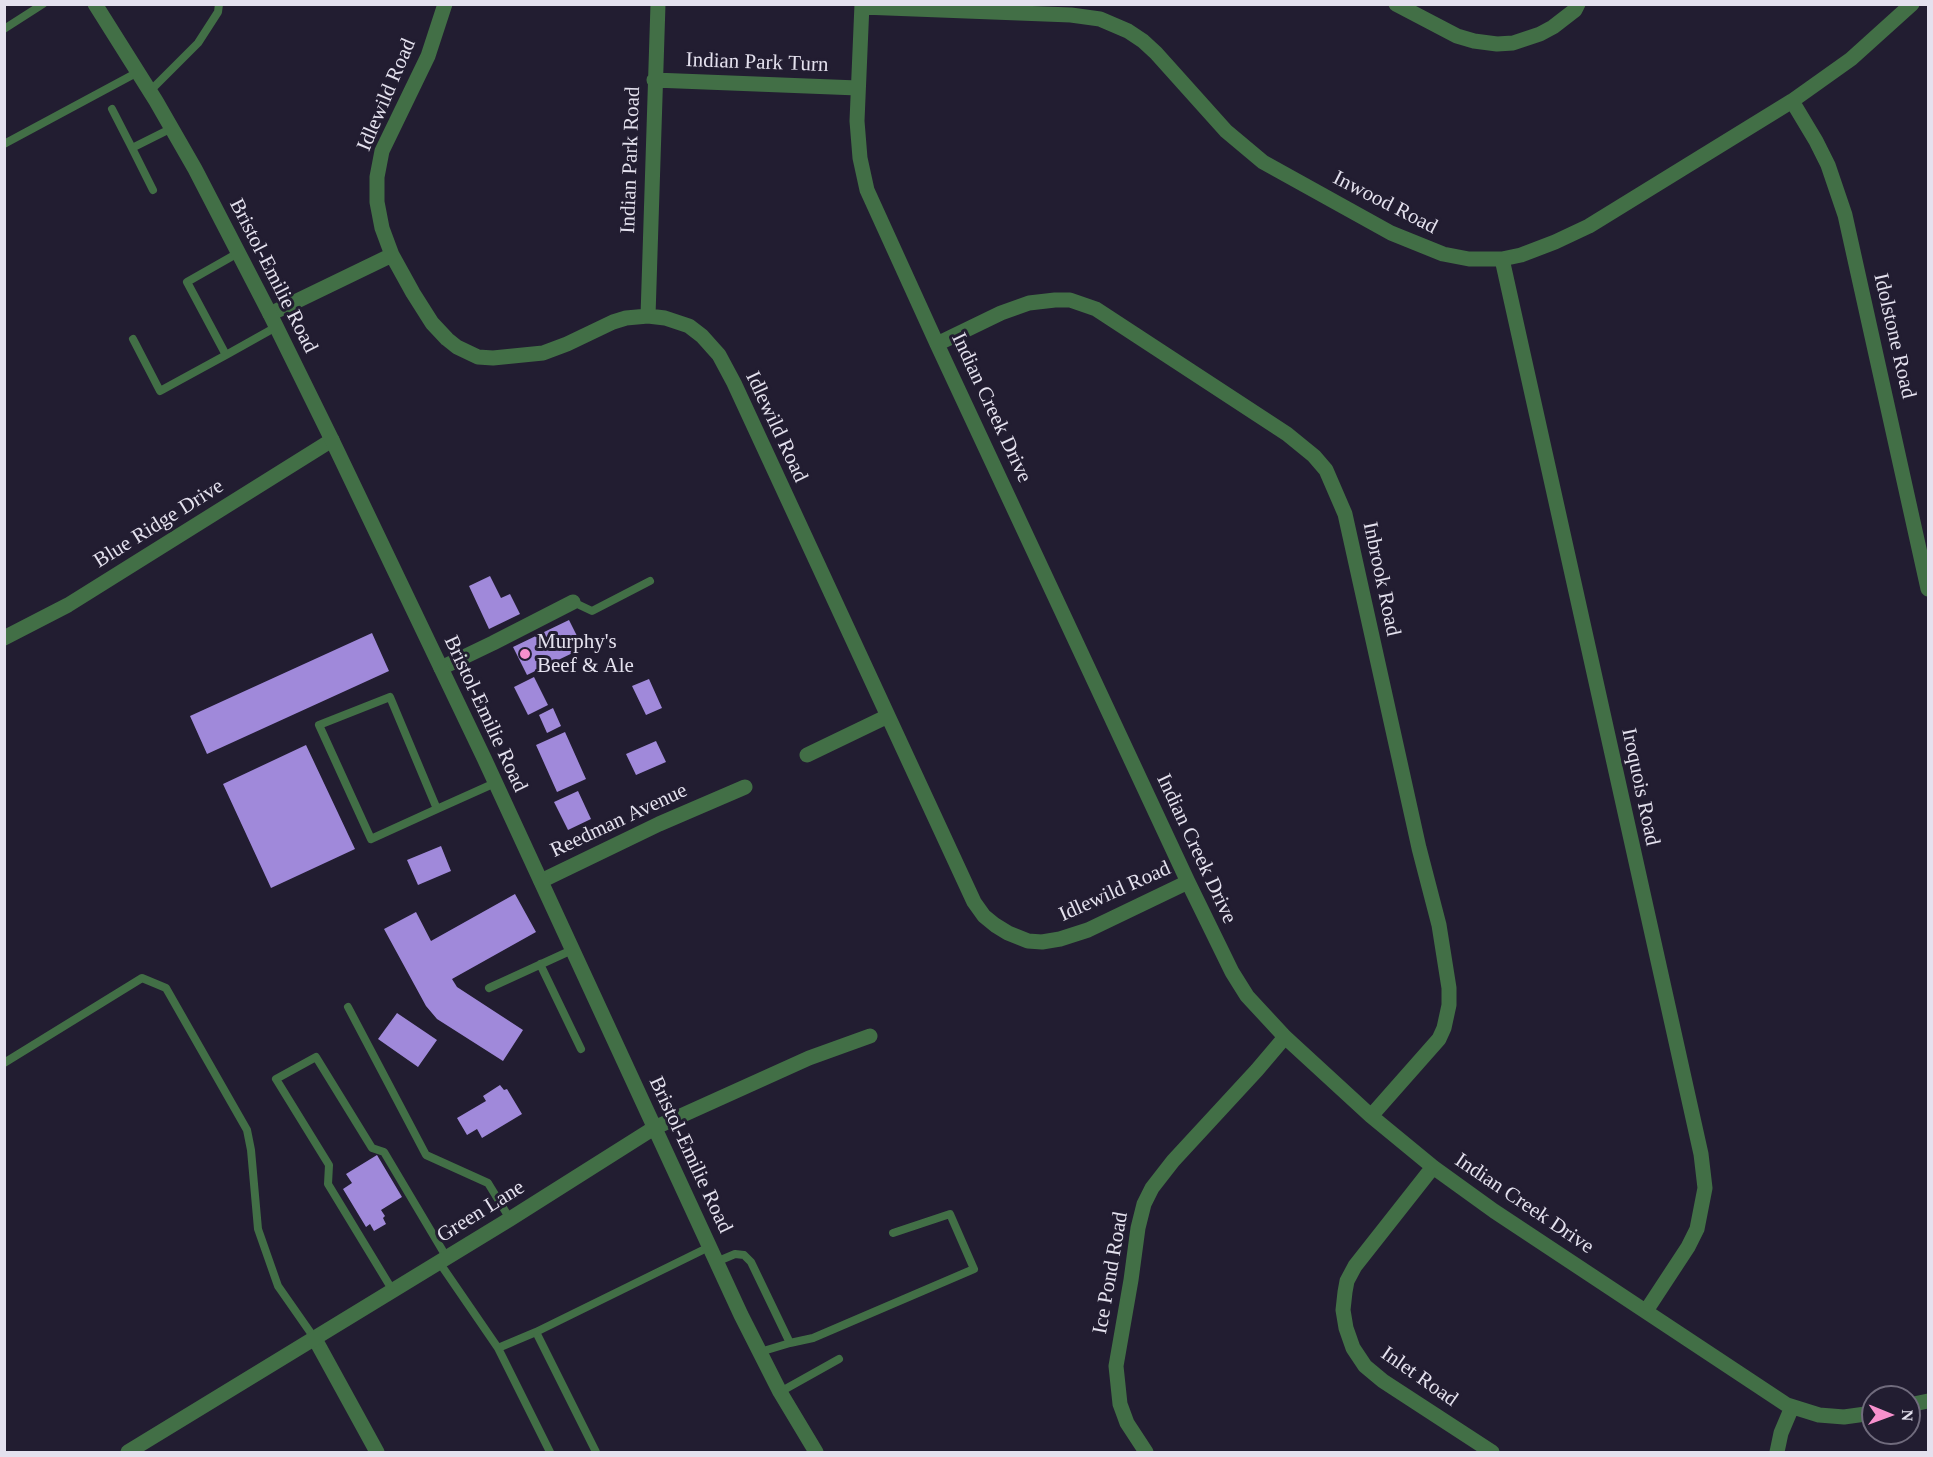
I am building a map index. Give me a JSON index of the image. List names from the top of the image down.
{
  "streets": {
    "street": [
      "Indian Park Turn",
      "Idlewild Road",
      "Indian Park Road",
      "Inwood Road",
      "Bristol-Emilie Road",
      "Idolstone Road",
      "Indian Creek Drive",
      "Blue Ridge Drive",
      "Inbrook Road",
      "Iroquois Road",
      "Reedman Avenue",
      "Green Lane",
      "Ice Pond Road",
      "Inlet Road"
    ]
  },
  "crossings": [
    ["Indian Park Turn", "Indian Park Road"],
    ["Indian Park Turn", "Indian Creek Drive"],
    ["Idlewild Road", "Indian Park Road"],
    ["Idlewild Road", "Indian Creek Drive"],
    ["Inwood Road", "Idolstone Road"],
    ["Inwood Road", "Indian Creek Drive"],
    ["Inwood Road", "Iroquois Road"],
    ["Bristol-Emilie Road", "Blue Ridge Drive"],
    ["Bristol-Emilie Road", "Reedman Avenue"],
    ["Bristol-Emilie Road", "Green Lane"],
    ["Indian Creek Drive", "Inbrook Road"],
    ["Indian Creek Drive", "Iroquois Road"],
    ["Indian Creek Drive", "Ice Pond Road"],
    ["Indian Creek Drive", "Inlet Road"]
  ],
  "places": ["Murphy's Beef & Ale"],
  "north": "right"
}
